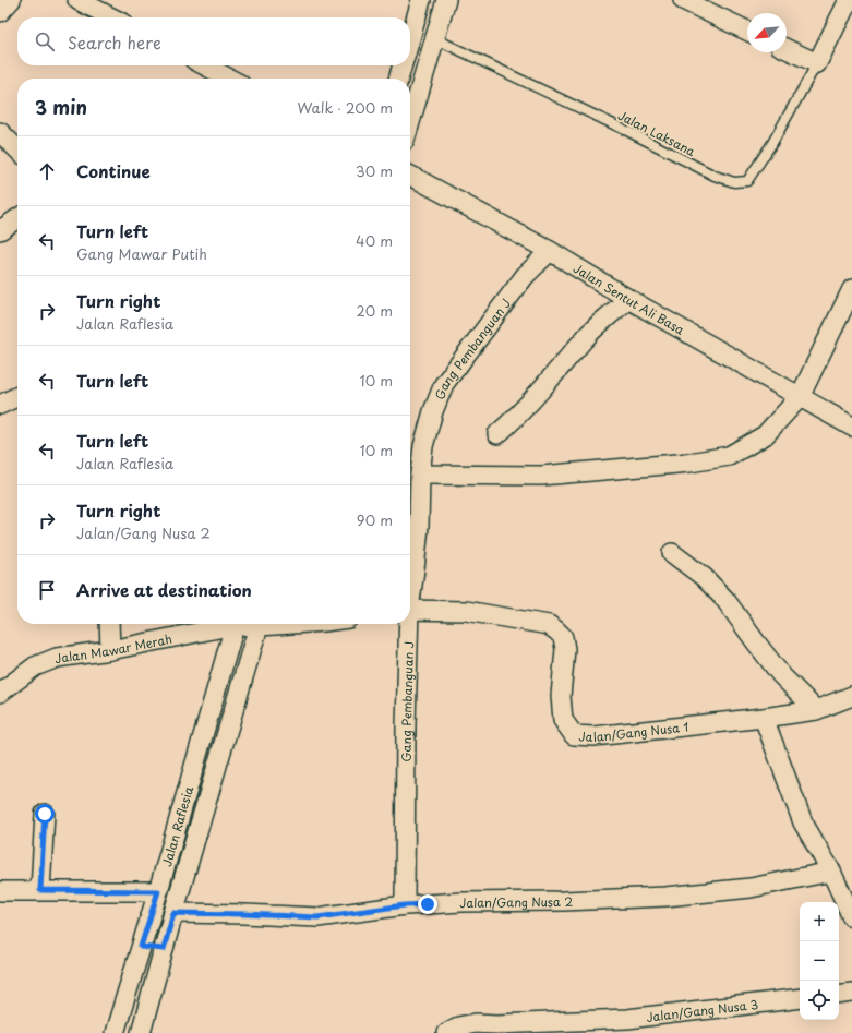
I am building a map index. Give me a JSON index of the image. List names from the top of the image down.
{
  "streets": {
    "street": [
      "Jalan Sentut Ali Basa",
      "Gang Pembanguan J",
      "Jalan Mawar Merah",
      "Jalan/Gang Nusa 1",
      "Jalan Raflesia",
      "Jalan/Gang Nusa 2",
      "Jalan/Gang Nusa 3"
    ],
    "lane": ["Jalan Laksana"]
  },
  "crossings": [
    ["Jalan Sentut Ali Basa", "Gang Pembanguan J"],
    ["Gang Pembanguan J", "Jalan/Gang Nusa 2"],
    ["Jalan Raflesia", "Jalan/Gang Nusa 2"]
  ],
  "north": "bottom left",
  "page": {
    "search": "Search here",
    "heading": ["3 min", "Walk · 200 m"],
    "list": [
      ["Continue", "30 m"],
      ["Turn left", "Gang Mawar Putih", "40 m"],
      ["Turn right", "Jalan Raflesia", "20 m"],
      ["Turn left", "10 m"],
      ["Turn left", "Jalan Raflesia", "10 m"],
      ["Turn right", "Jalan/Gang Nusa 2", "90 m"],
      "Arrive at destination"
    ],
    "map_buttons": ["+", "−"]
  }
}
